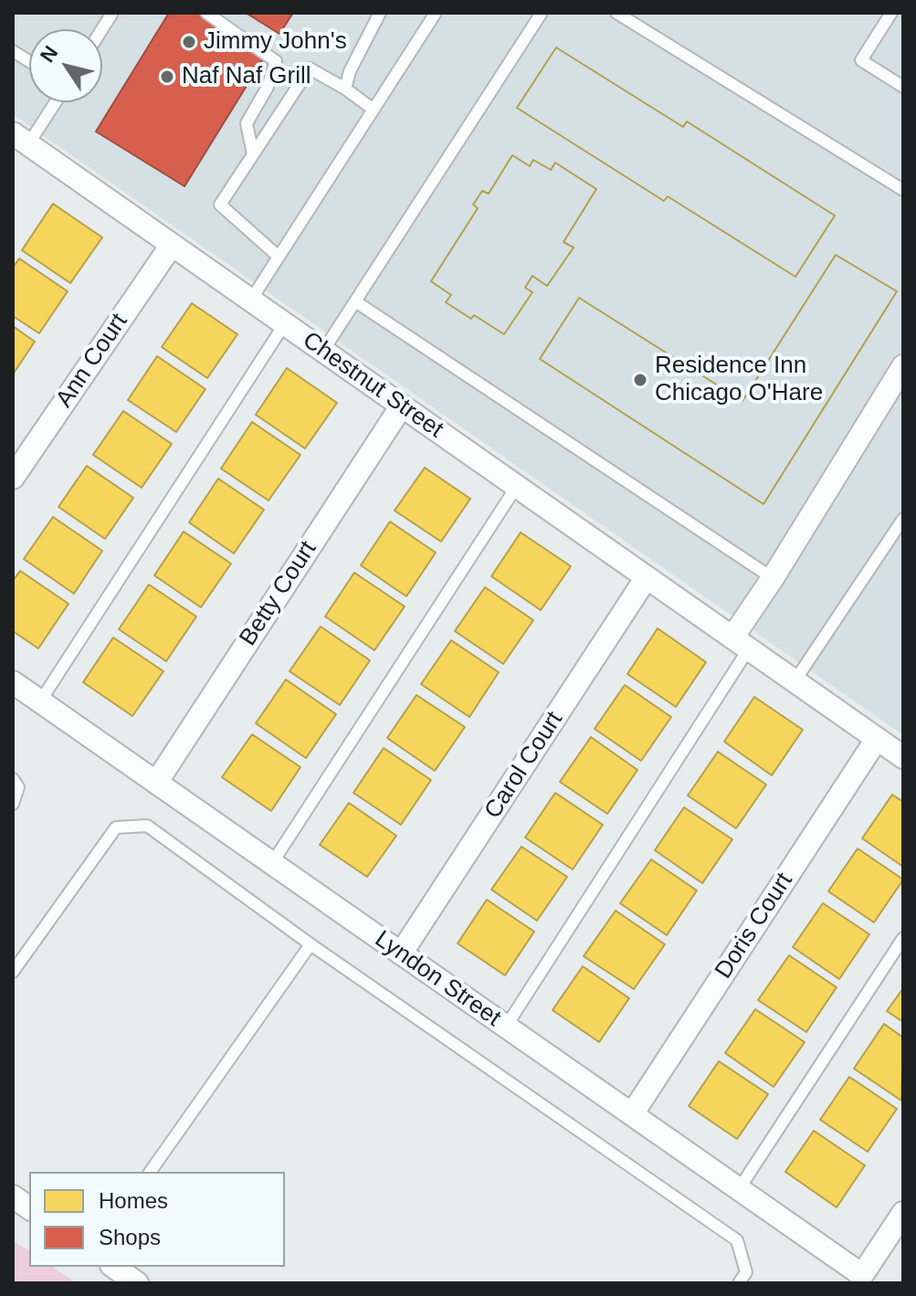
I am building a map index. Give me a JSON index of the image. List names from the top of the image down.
{
  "streets": {
    "street": [
      "Ann Court",
      "Chestnut Street",
      "Betty Court",
      "Carol Court",
      "Doris Court",
      "Lyndon Street"
    ]
  },
  "crossings": [
    ["Ann Court", "Chestnut Street"],
    ["Chestnut Street", "Betty Court"],
    ["Chestnut Street", "Carol Court"],
    ["Chestnut Street", "Doris Court"],
    ["Betty Court", "Lyndon Street"],
    ["Carol Court", "Lyndon Street"],
    ["Doris Court", "Lyndon Street"]
  ],
  "places": ["Jimmy John's", "Naf Naf Grill", "Residence Inn Chicago O'Hare"],
  "legend": ["Homes", "Shops"],
  "north": "top left"
}
